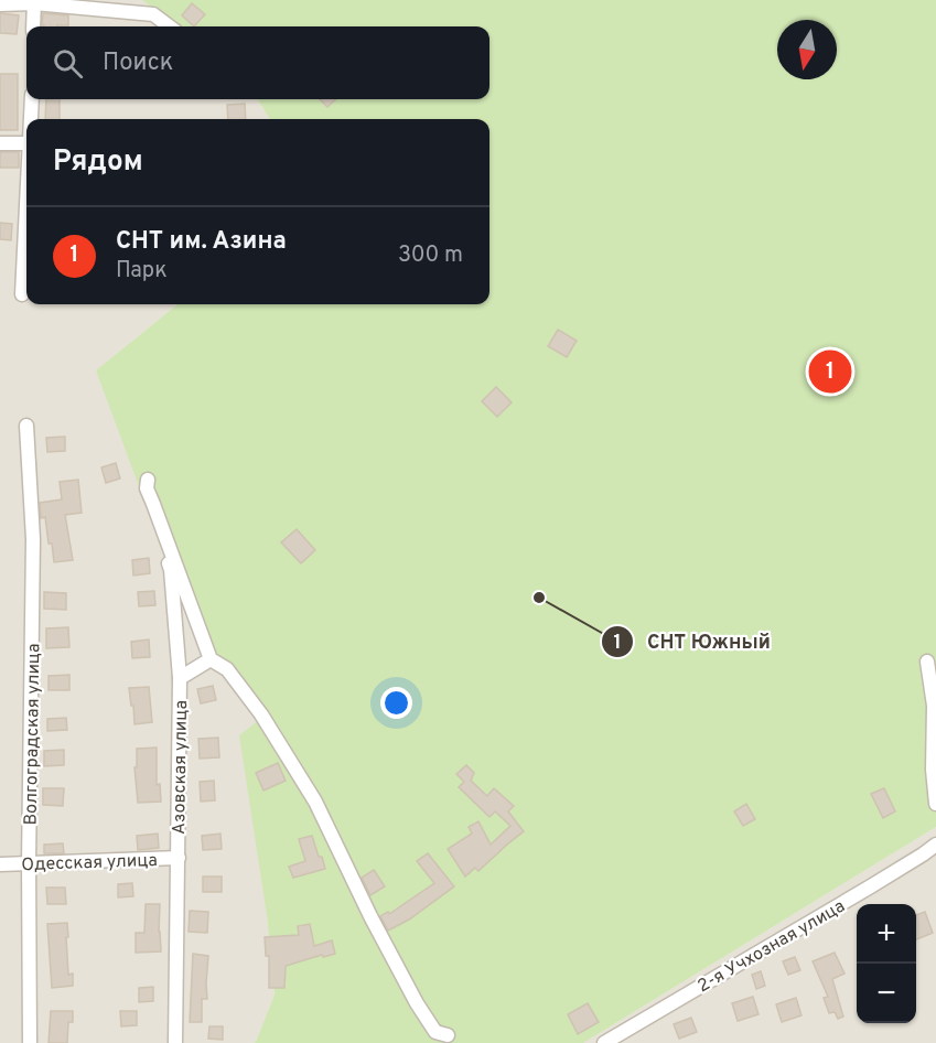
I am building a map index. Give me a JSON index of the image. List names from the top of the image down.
{
  "streets": {
    "street": [
      "Волгоградская улица",
      "Азовская улица",
      "Одесская улица",
      "2-я Учхозная улица"
    ]
  },
  "crossings": [
    ["Волгоградская улица", "Одесская улица"],
    ["Азовская улица", "Одесская улица"]
  ],
  "places": ["СНТ Южный"],
  "north": "bottom",
  "page": {
    "search": "Поиск",
    "heading": "Рядом",
    "list": [
      {
        "mark": "1",
        "name": "СНТ им. Азина",
        "note": "Парк",
        "value": "300 m"
      }
    ],
    "pins": "1",
    "map_buttons": ["+", "−"]
  }
}
